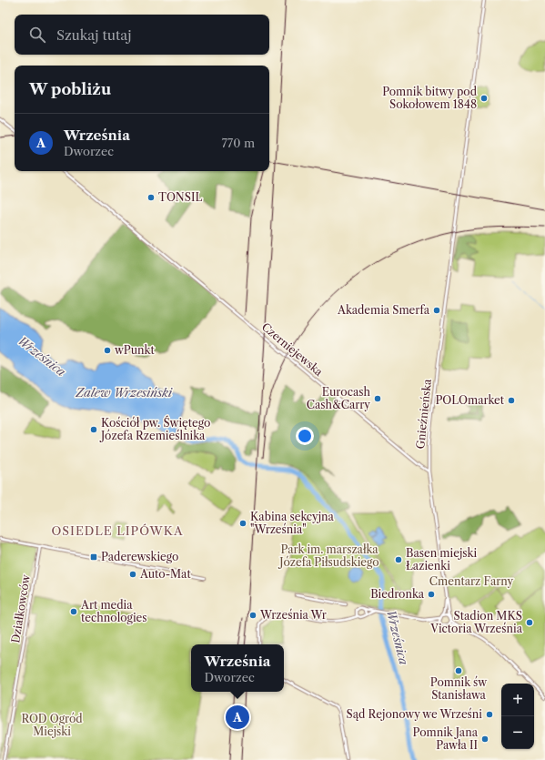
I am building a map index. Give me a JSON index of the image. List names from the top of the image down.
{
  "streets": {
    "street": ["Czerniejewska", "Gnieźnieńska", "Działkowców"]
  },
  "crossings": [
    ["Czerniejewska", "Gnieźnieńska"]
  ],
  "districts": ["OSIEDLE LIPÓWKA"],
  "water": ["Wrześnica", "Zalew Wrzesiński"],
  "parks": ["Park im. marszałka Józefa Piłsudskiego", "Cmentarz Farny", "ROD Ogród Miejski"],
  "places": {
    "other": [
      "Pomnik bitwy pod Sokołowem 1848",
      "TONSIL",
      "Akademia Smerfa",
      "wPunkt",
      "Eurocash Cash&Carry",
      "POLOmarket",
      "Kościół pw. Świętego Józefa Rzemieślnika",
      "Kabina sekcyjna \"Września\"",
      "Basen miejski Łazienki",
      "Auto-Mat",
      "Biedronka",
      "Art media technologies",
      "Września Wr",
      "Stadion MKS Victoria Września",
      "Pomnik św Stanisława",
      "Sąd Rejonowy we Wrześni",
      "Pomnik Jana Pawła II"
    ],
    "transit": ["Paderewskiego"]
  },
  "page": {
    "search": "Szukaj tutaj",
    "heading": "W pobliżu",
    "list": [
      {
        "mark": "A",
        "name": "Września",
        "note": "Dworzec",
        "value": "770 m"
      }
    ],
    "popup": ["Września", "Dworzec"],
    "map_buttons": ["+", "−"],
    "pins": "A"
  }
}
